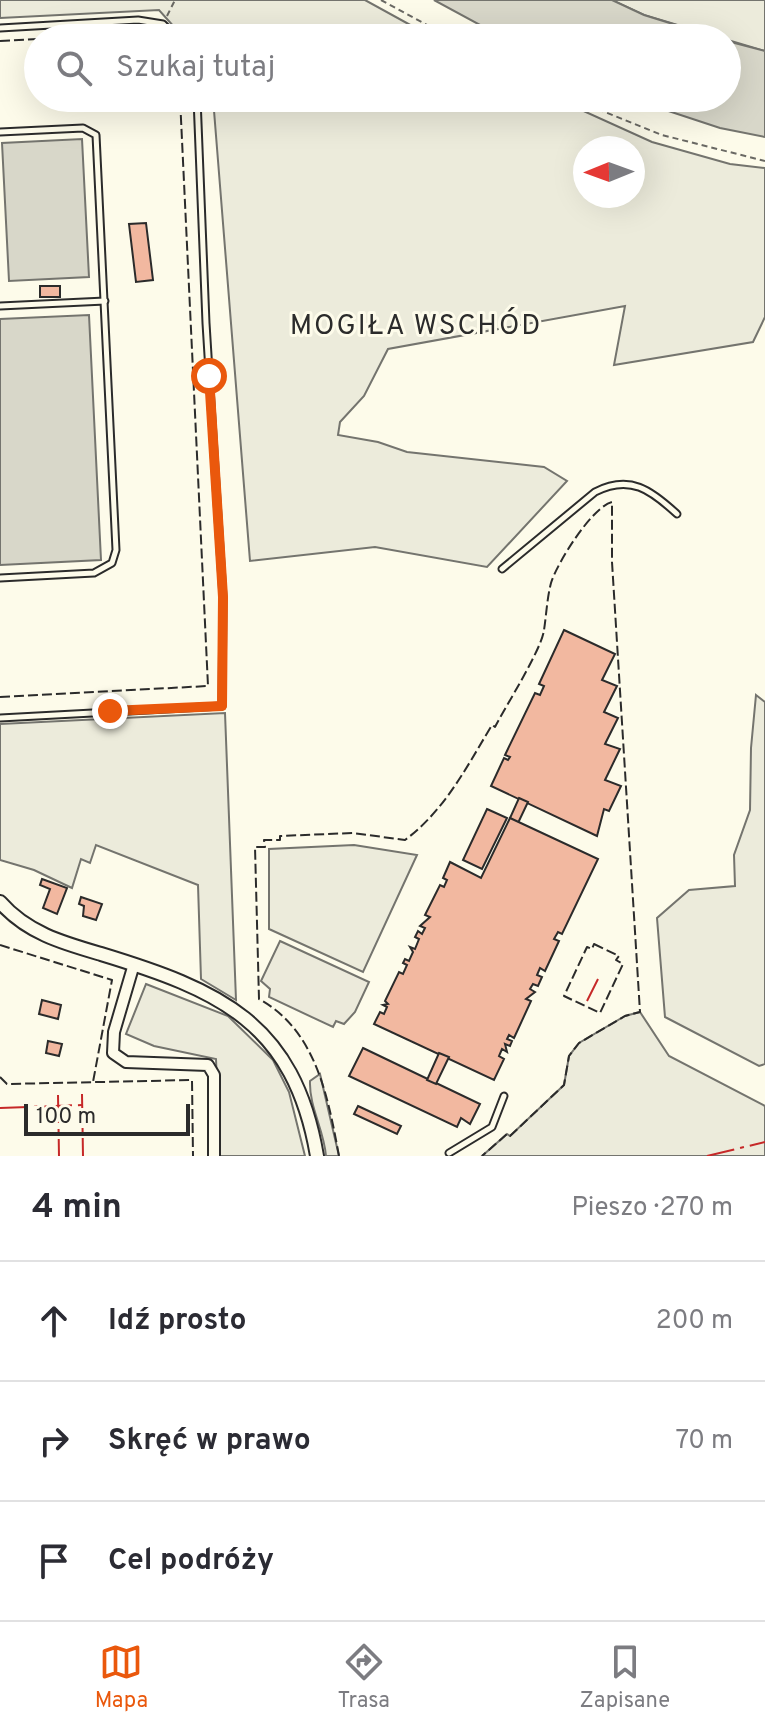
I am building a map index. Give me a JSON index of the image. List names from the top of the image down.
{
  "districts": ["MOGIŁA WSCHÓD"],
  "scale_bar": "100 m",
  "north": "left",
  "page": {
    "search": "Szukaj tutaj",
    "scale": "100 m",
    "heading": ["4 min", "Pieszo · 270 m"],
    "list": [
      ["Idź prosto", "200 m"],
      ["Skręć w prawo", "70 m"],
      "Cel podróży"
    ],
    "nav": ["Mapa", "Trasa", "Zapisane"]
  }
}
